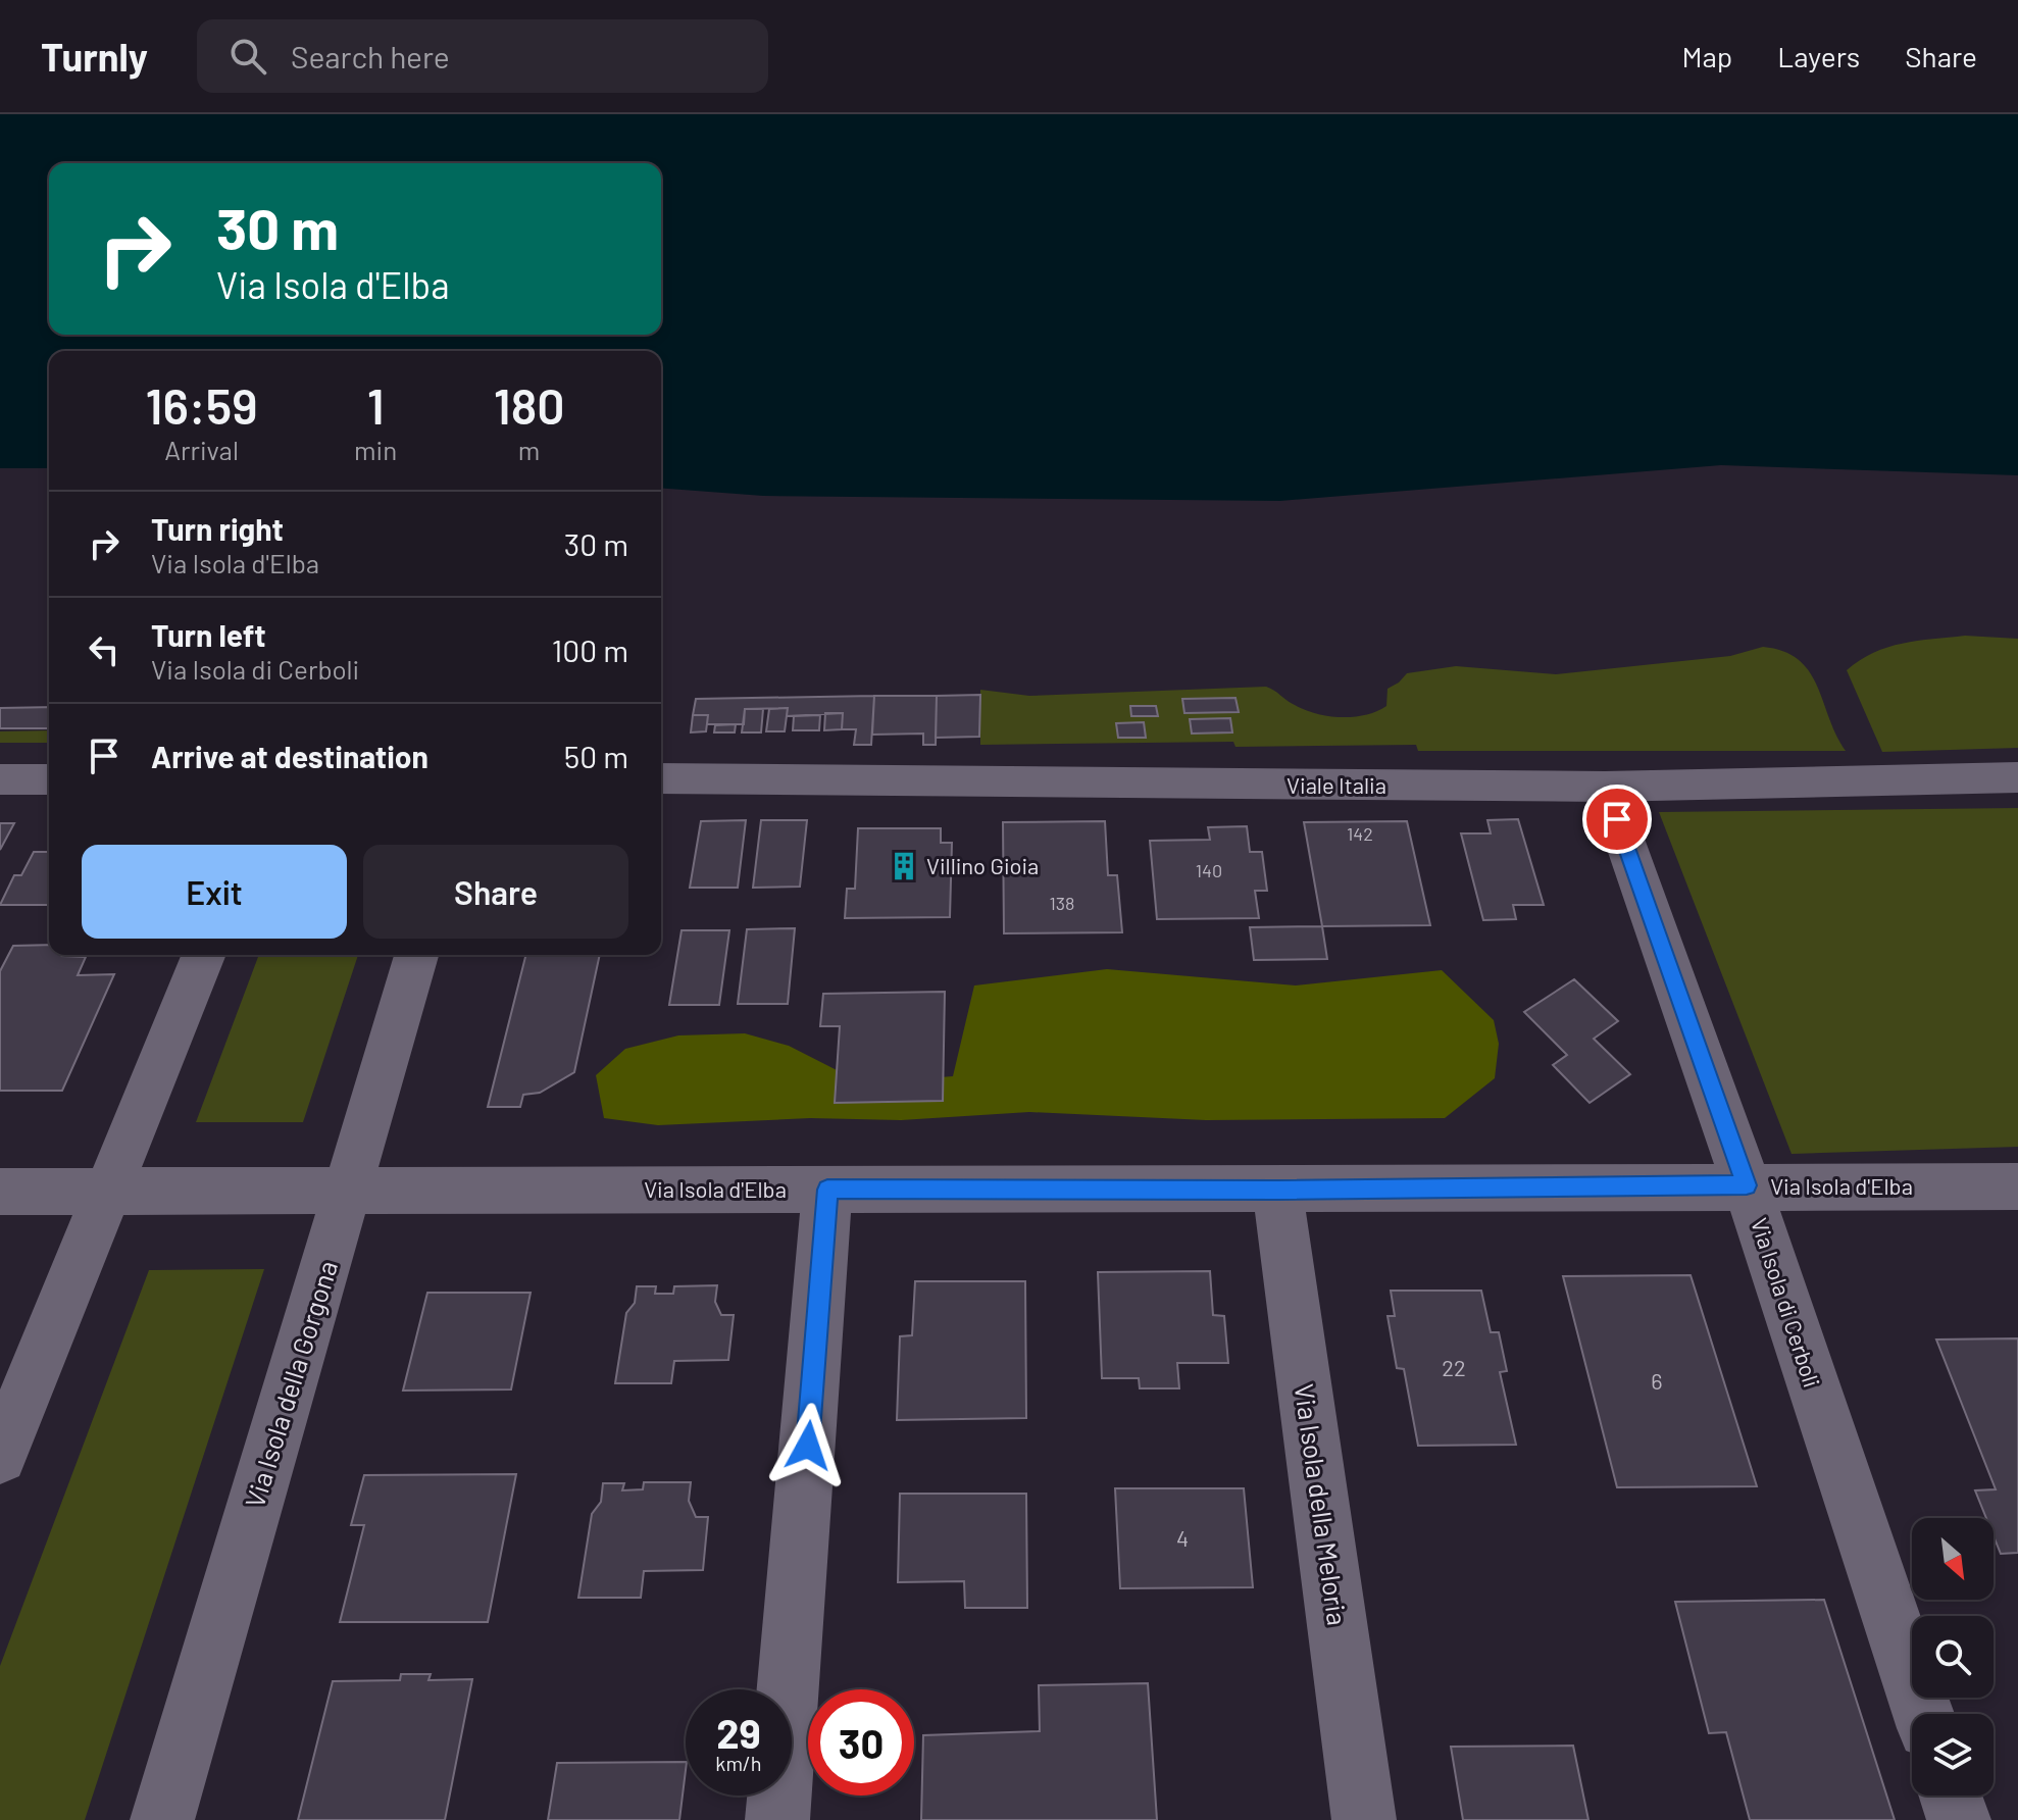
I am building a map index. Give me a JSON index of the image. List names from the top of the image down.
{
  "streets": {
    "street": [
      "Viale Italia",
      "Via Isola d'Elba",
      "Via Isola di Cerboli",
      "Via Isola della Gorgona",
      "Via Isola della Meloria"
    ]
  },
  "crossings": [
    ["Viale Italia", "Via Isola di Cerboli"],
    ["Via Isola d'Elba", "Via Isola di Cerboli"],
    ["Via Isola d'Elba", "Via Isola della Gorgona"],
    ["Via Isola d'Elba", "Via Isola della Meloria"]
  ],
  "places": {
    "building": ["Villino Gioia"]
  },
  "house_numbers": [
    "142",
    "140",
    "138",
    "22",
    "6",
    "4"
  ],
  "north": "bottom right",
  "page": {
    "header": "Turnly",
    "search": "Search here",
    "nav": ["Map", "Layers", "Share"],
    "turn": ["30 m", "Via Isola d'Elba"],
    "eta": [
      "16:59",
      "Arrival",
      "1",
      "min",
      "180",
      "m"
    ],
    "list": [
      {
        "name": "Turn right",
        "note": "Via Isola d'Elba",
        "value": "30 m"
      },
      {
        "name": "Turn left",
        "note": "Via Isola di Cerboli",
        "value": "100 m"
      },
      {
        "name": "Arrive at destination",
        "value": "50 m"
      }
    ],
    "buttons": ["Exit", "Share"],
    "speed": "29 km/h",
    "limit": "30"
  }
}
